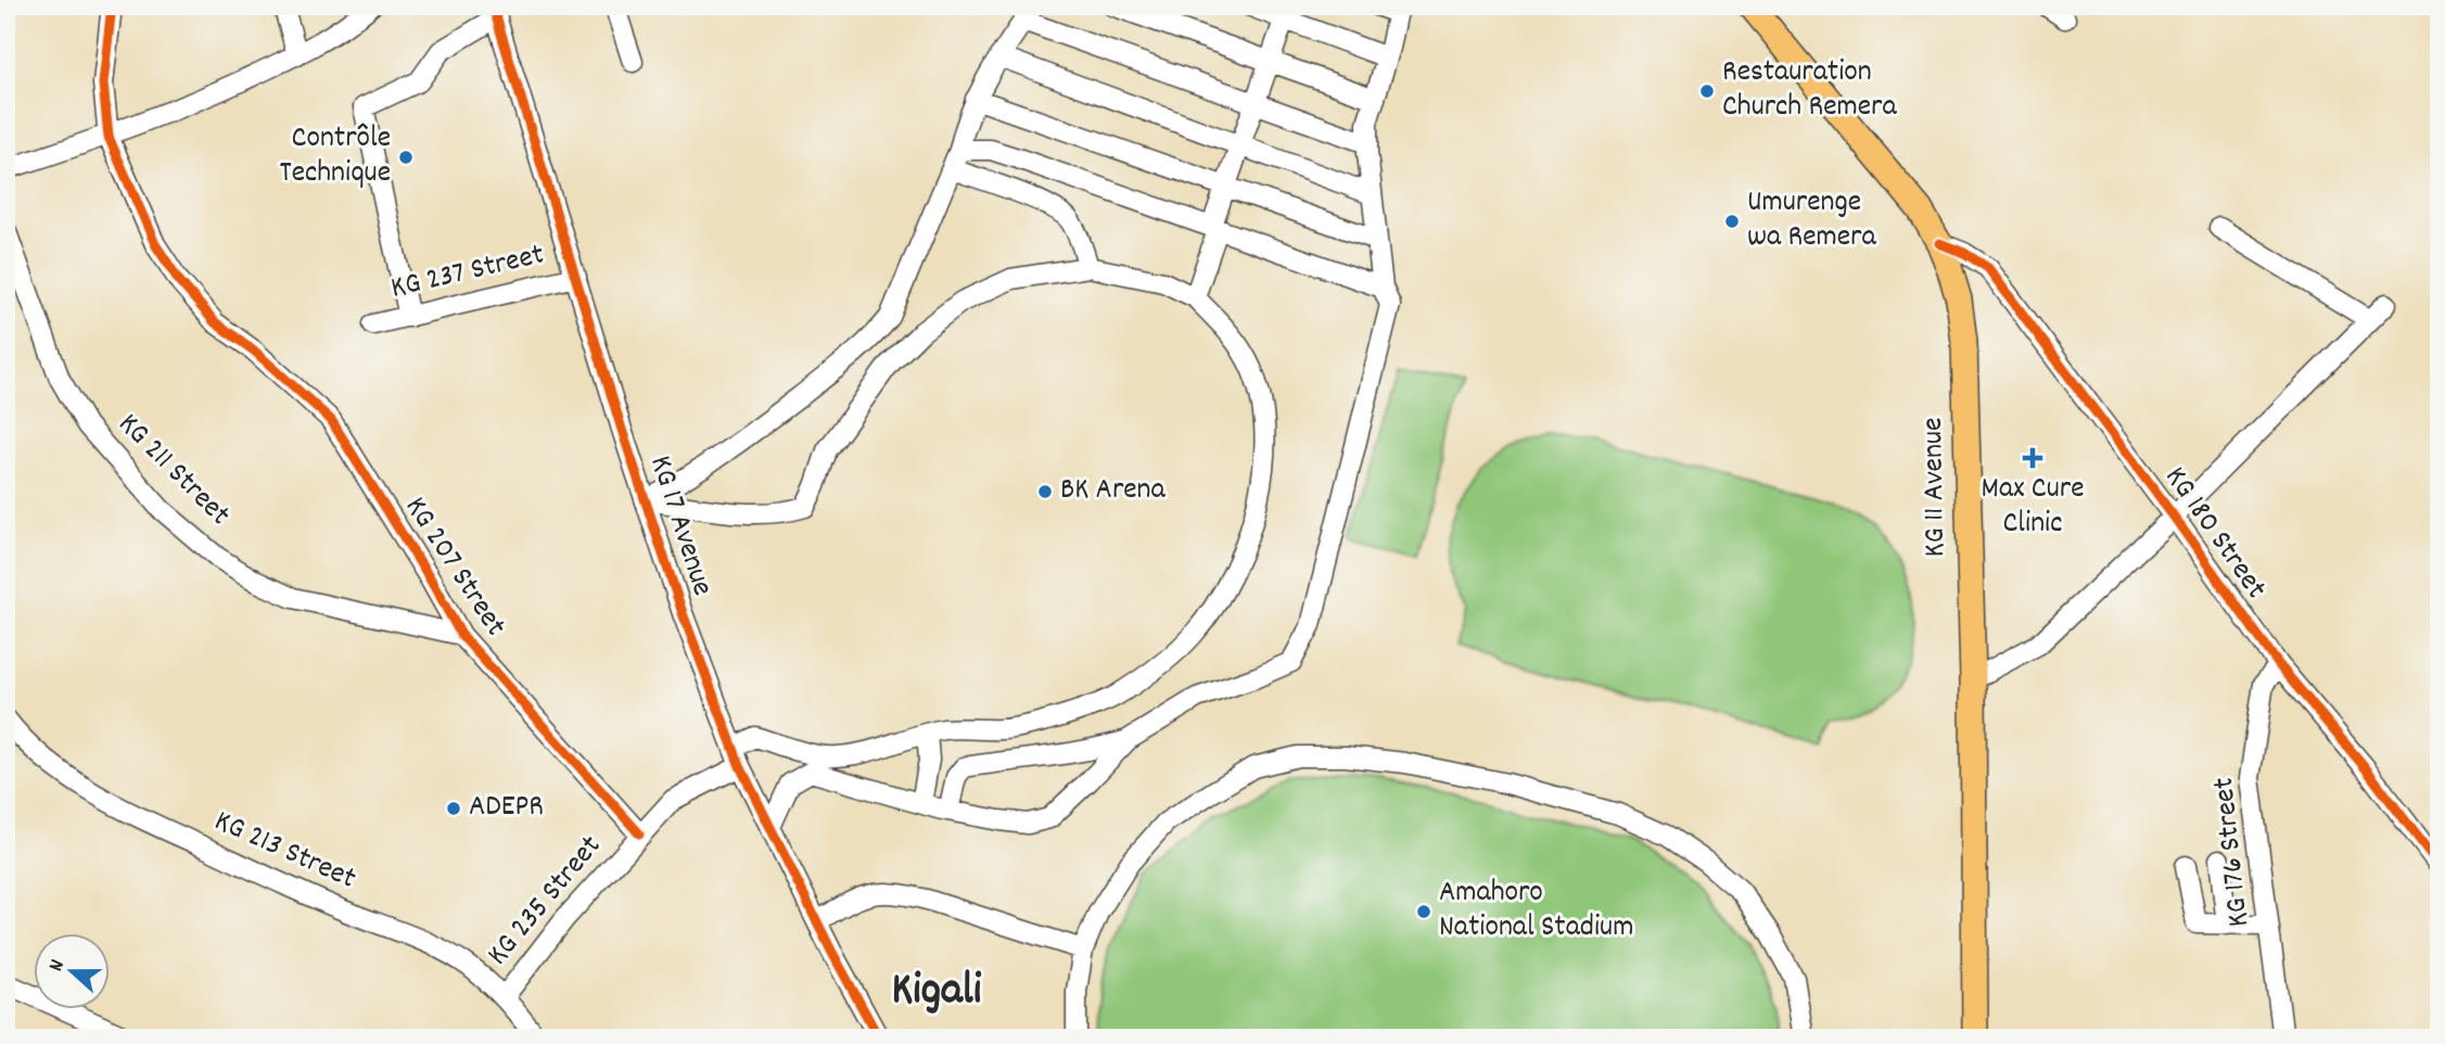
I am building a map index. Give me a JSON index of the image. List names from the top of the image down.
{
  "streets": {
    "main road": ["KG 11 Avenue"],
    "street": [
      "KG 237 Street",
      "KG 211 Street",
      "KG 17 Avenue",
      "KG 180 Street",
      "KG 207 Street",
      "KG 213 Street",
      "KG 176 Street",
      "KG 235 Street"
    ]
  },
  "crossings": [
    ["KG 237 Street", "KG 17 Avenue"],
    ["KG 211 Street", "KG 207 Street"],
    ["KG 11 Avenue", "KG 180 Street"],
    ["KG 17 Avenue", "KG 235 Street"],
    ["KG 180 Street", "KG 176 Street"],
    ["KG 207 Street", "KG 235 Street"],
    ["KG 213 Street", "KG 235 Street"]
  ],
  "districts": ["Kigali"],
  "places": {
    "other": [
      "Restauration Church Remera",
      "Contrôle Technique",
      "Umurenge wa Remera",
      "BK Arena",
      "ADEPR",
      "Amahoro National Stadium"
    ],
    "health": ["Max Cure Clinic"]
  },
  "north": "left"
}
